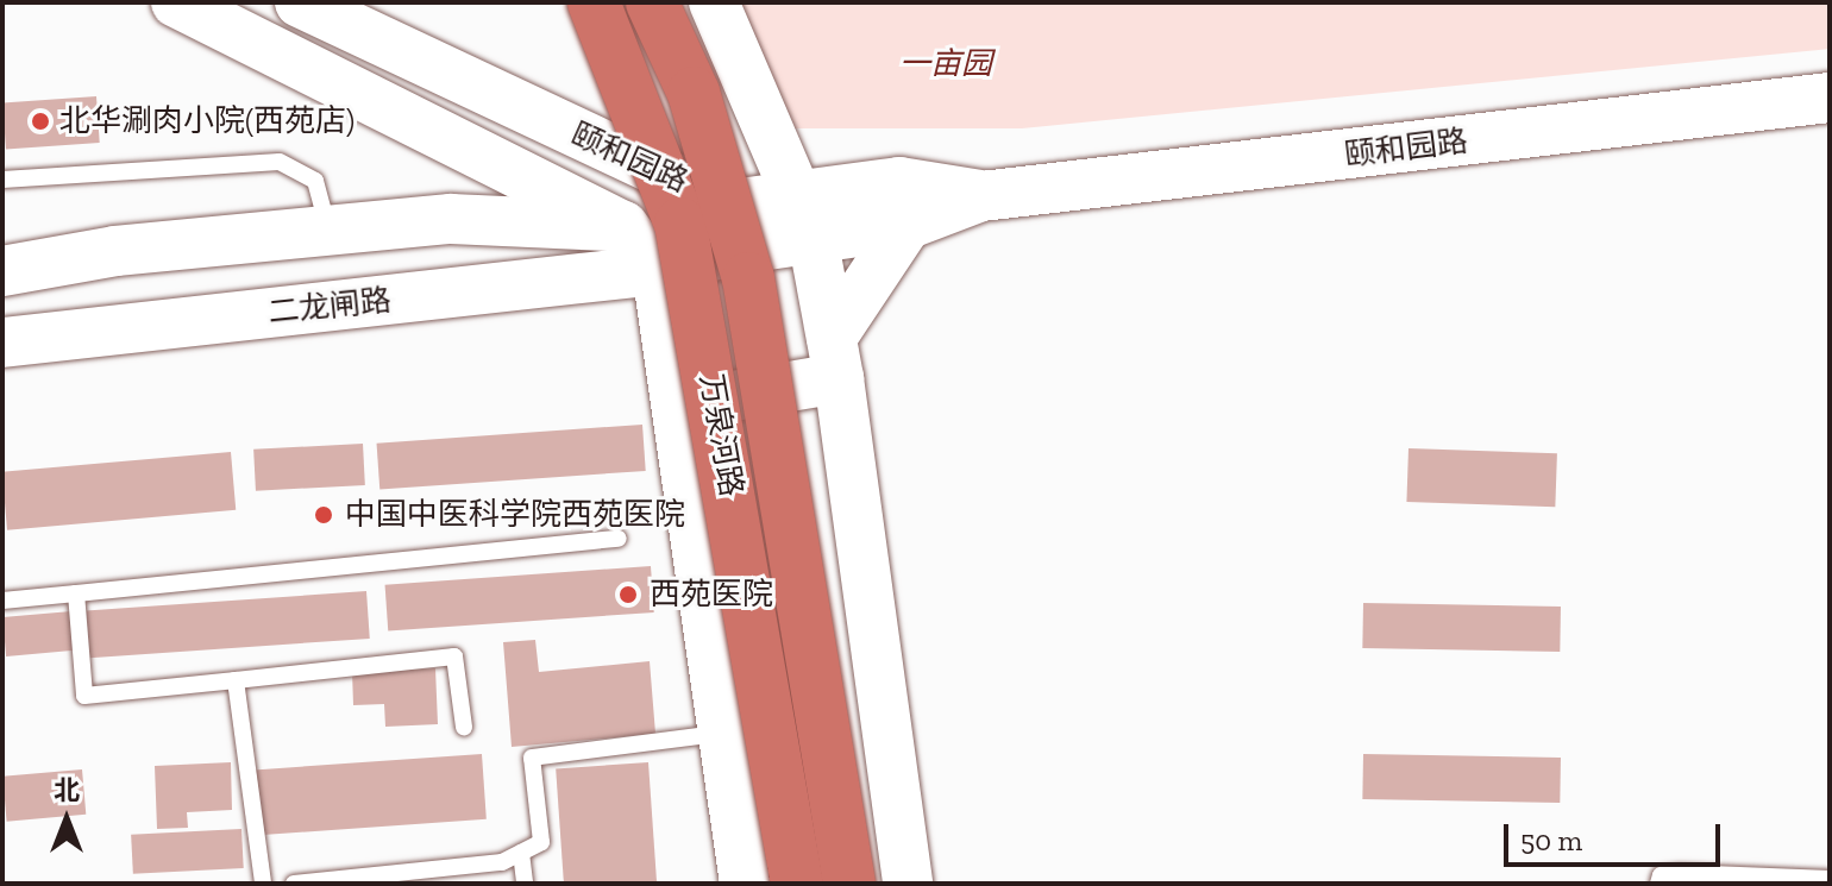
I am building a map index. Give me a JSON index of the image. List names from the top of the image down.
{
  "streets": {
    "highway": ["万泉河路"],
    "main road": ["颐和园路", "二龙闸路"]
  },
  "crossings": [
    ["颐和园路", "二龙闸路"],
    ["二龙闸路", "万泉河路"]
  ],
  "parks": ["一亩园"],
  "places": ["北华涮肉小院(西苑店)", "中国中医科学院西苑医院", "西苑医院"],
  "scale_bar": "50 m",
  "north": "top"
}
